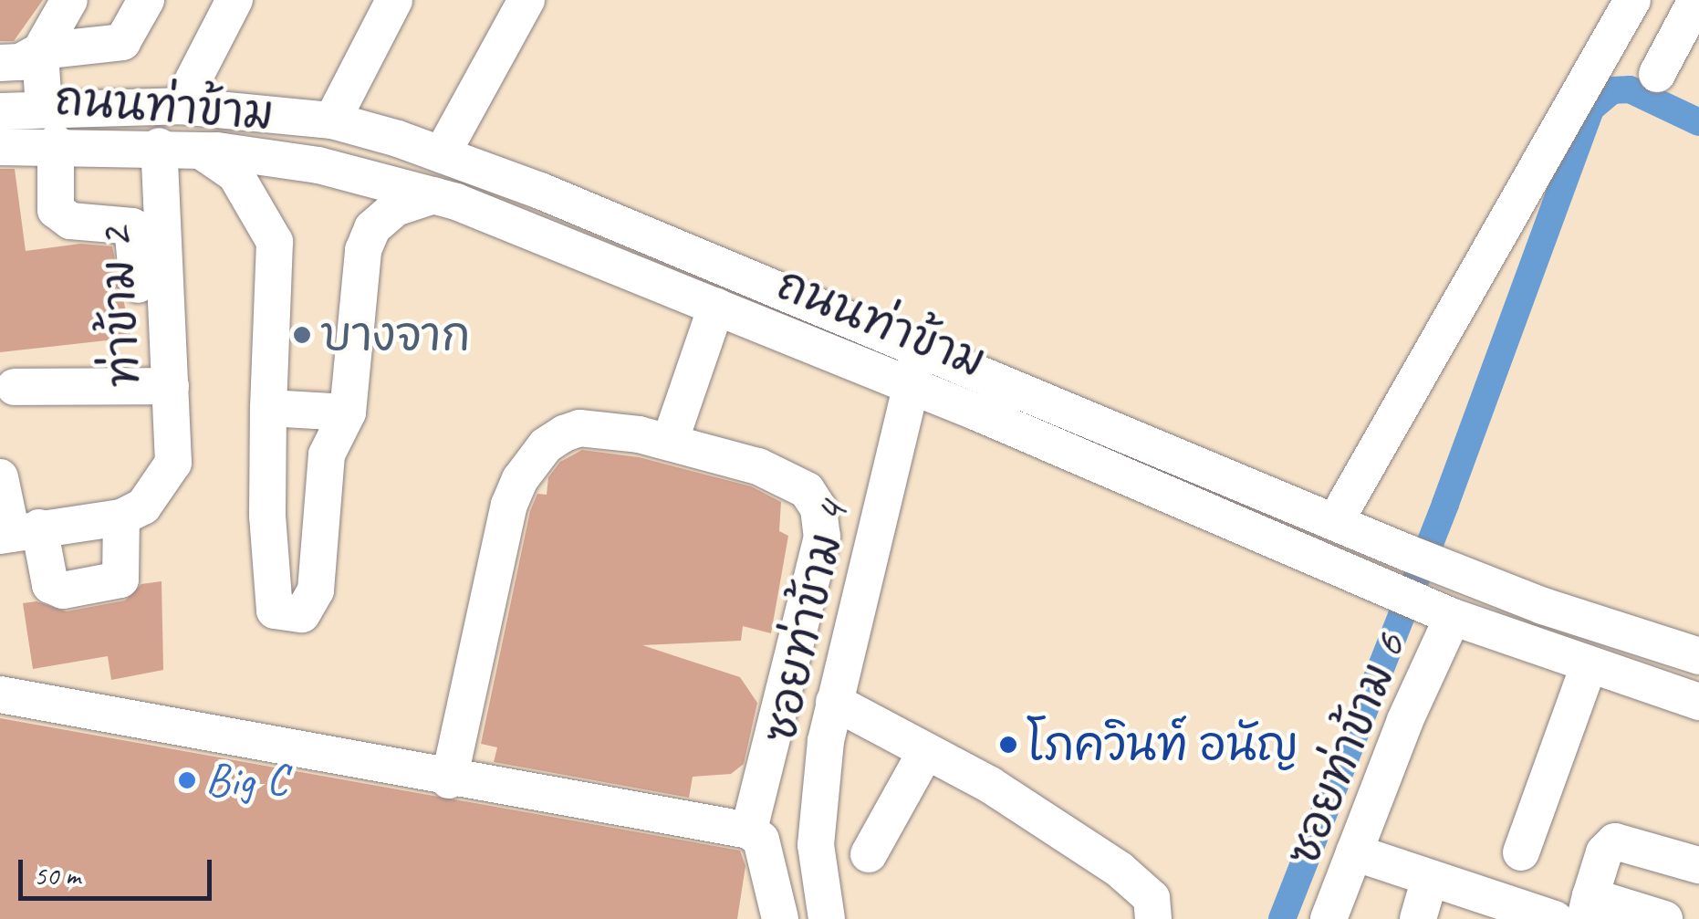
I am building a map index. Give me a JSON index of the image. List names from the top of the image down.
{
  "streets": {
    "street": [
      "ถนนท่าข้าม",
      "ท่าข้าม 2",
      "ซอยท่าข้าม 4",
      "ซอยท่าข้าม 6"
    ]
  },
  "crossings": [
    ["ถนนท่าข้าม", "ท่าข้าม 2"],
    ["ถนนท่าข้าม", "ซอยท่าข้าม 4"],
    ["ถนนท่าข้าม", "ซอยท่าข้าม 6"]
  ],
  "places": ["บางจาก", "โภควินท์ อนัญ", "Big C"],
  "scale_bar": "50 m"
}
